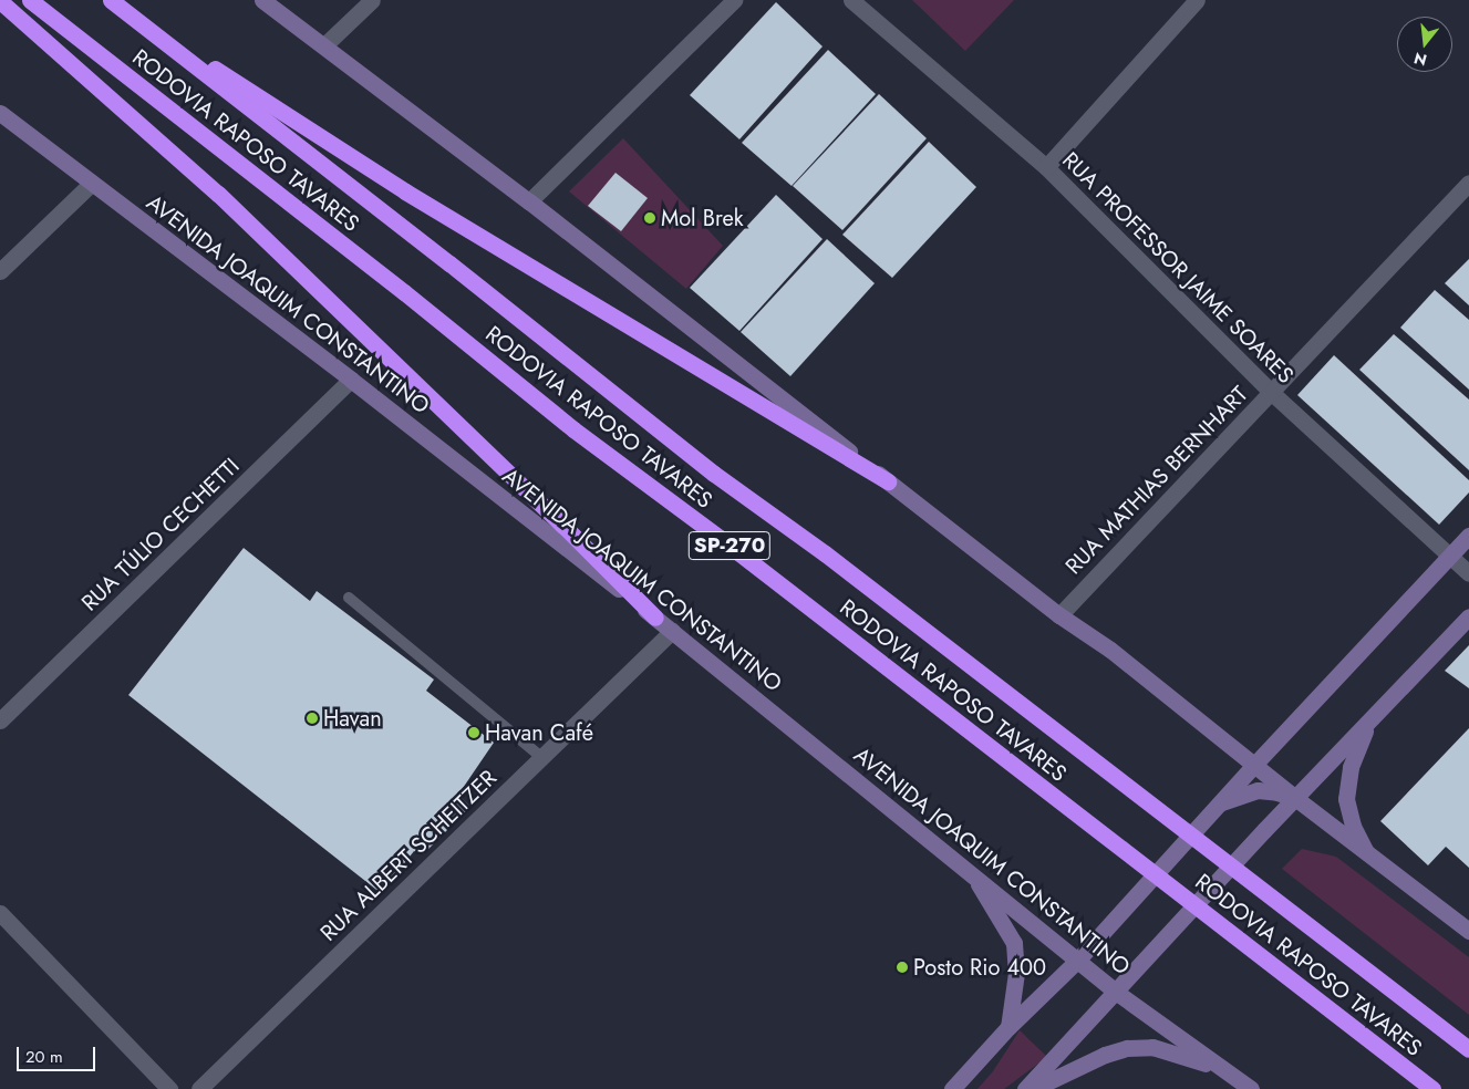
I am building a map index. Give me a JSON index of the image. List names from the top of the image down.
{
  "streets": {
    "highway": ["RODOVIA RAPOSO TAVARES", "SP-270"],
    "main road": ["AVENIDA JOAQUIM CONSTANTINO"],
    "street": [
      "RUA PROFESSOR JAIME SOARES",
      "RUA MATHIAS BERNHART",
      "RUA TÚLIO CECHETTI",
      "RUA ALBERT SCHEITZER"
    ]
  },
  "crossings": [
    ["RUA PROFESSOR JAIME SOARES", "RUA MATHIAS BERNHART"],
    ["AVENIDA JOAQUIM CONSTANTINO", "RUA TÚLIO CECHETTI"],
    ["AVENIDA JOAQUIM CONSTANTINO", "RUA ALBERT SCHEITZER"]
  ],
  "places": [
    "Mol Brek",
    "Havan",
    "Havan Café",
    "Posto Rio 400"
  ],
  "scale_bar": "20 m",
  "north": "bottom"
}
